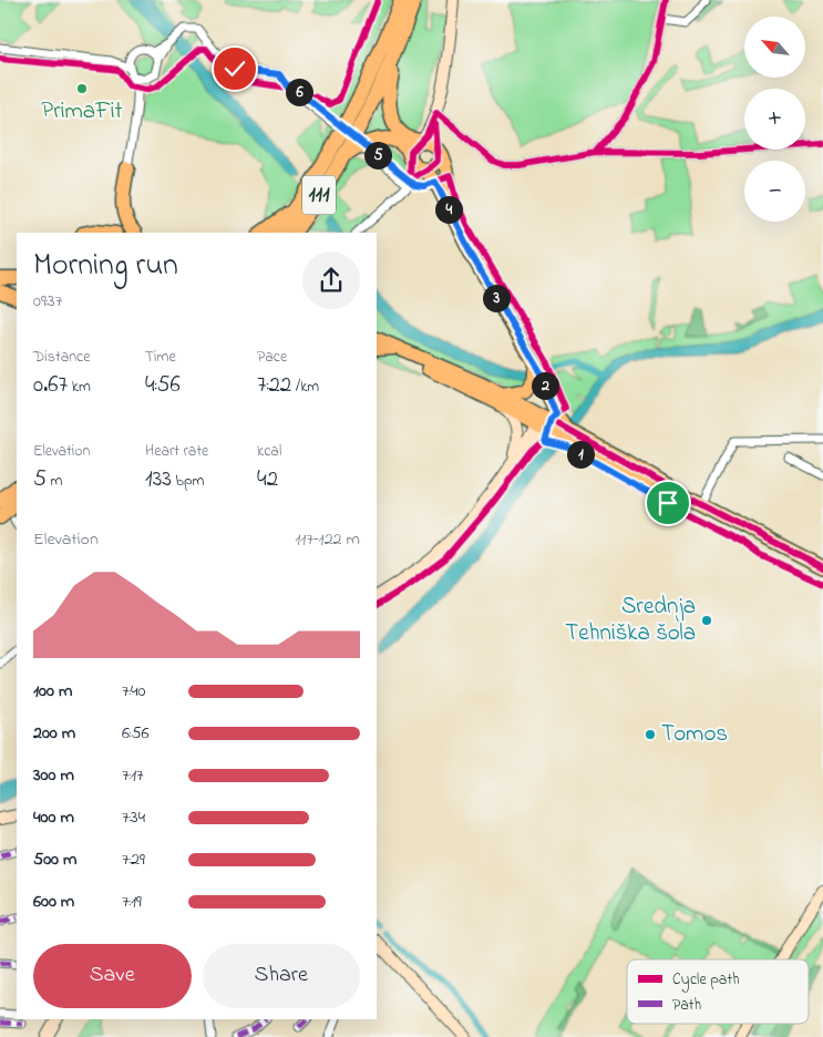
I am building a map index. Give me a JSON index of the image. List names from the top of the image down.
{
  "streets": {
    "highway": ["111"]
  },
  "places": ["PrimaFit", "Srednja Tehniška šola", "Tomos"],
  "legend": ["Cycle path", "Path"],
  "north": "top left",
  "page": {
    "map_buttons": ["+", "−"],
    "pins": [
      "6",
      "5",
      "4",
      "3",
      "2",
      "1"
    ],
    "heading": ["Morning run", "09:37"],
    "stats": [
      ["Distance", "0.67 km"],
      ["Time", "4:56"],
      ["Pace", "7:22 /km"],
      ["Elevation", "5 m"],
      ["Heart rate", "133 bpm"],
      ["kcal", "42"]
    ],
    "chart": ["Elevation", "117–122 m"],
    "list": [
      {
        "name": "100 m",
        "note": "7:40"
      },
      {
        "name": "200 m",
        "note": "6:56"
      },
      {
        "name": "300 m",
        "note": "7:17"
      },
      {
        "name": "400 m",
        "note": "7:34"
      },
      {
        "name": "500 m",
        "note": "7:29"
      },
      {
        "name": "600 m",
        "note": "7:19"
      }
    ],
    "buttons": ["Save", "Share"]
  }
}
